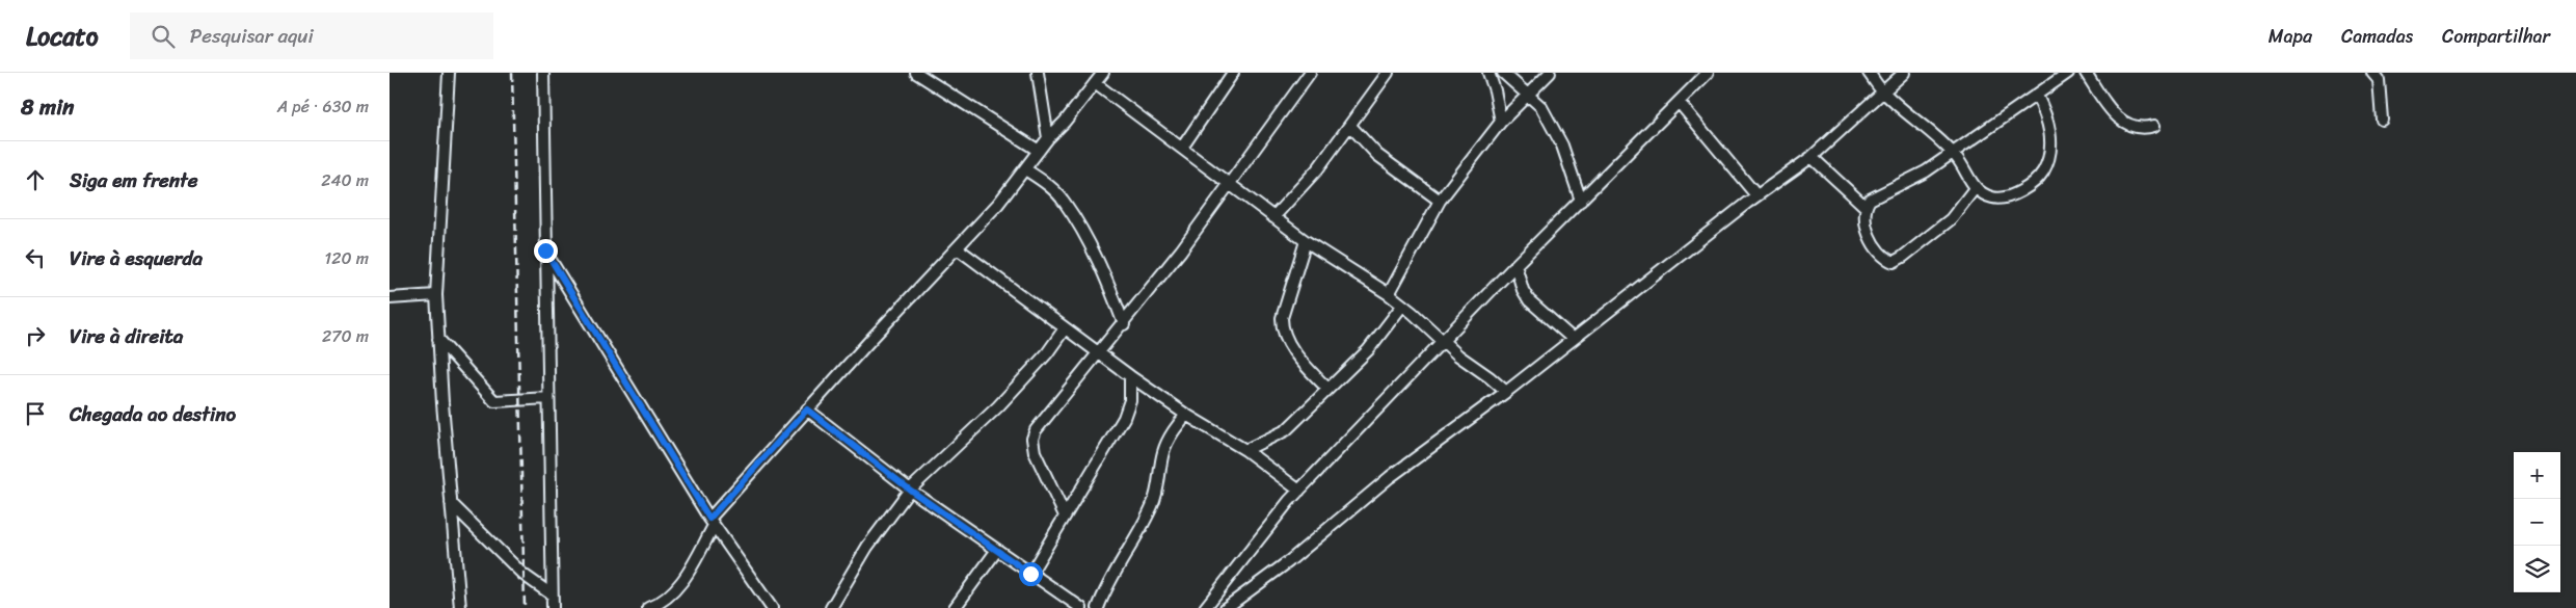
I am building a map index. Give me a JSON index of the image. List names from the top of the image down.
{
  "page": {
    "header": "Locato",
    "search": "Pesquisar aqui",
    "nav": ["Mapa", "Camadas", "Compartilhar"],
    "heading": ["8 min", "A pé · 630 m"],
    "list": [
      ["Siga em frente", "240 m"],
      ["Vire à esquerda", "120 m"],
      ["Vire à direita", "270 m"],
      "Chegada ao destino"
    ],
    "map_buttons": ["+", "−"]
  }
}
